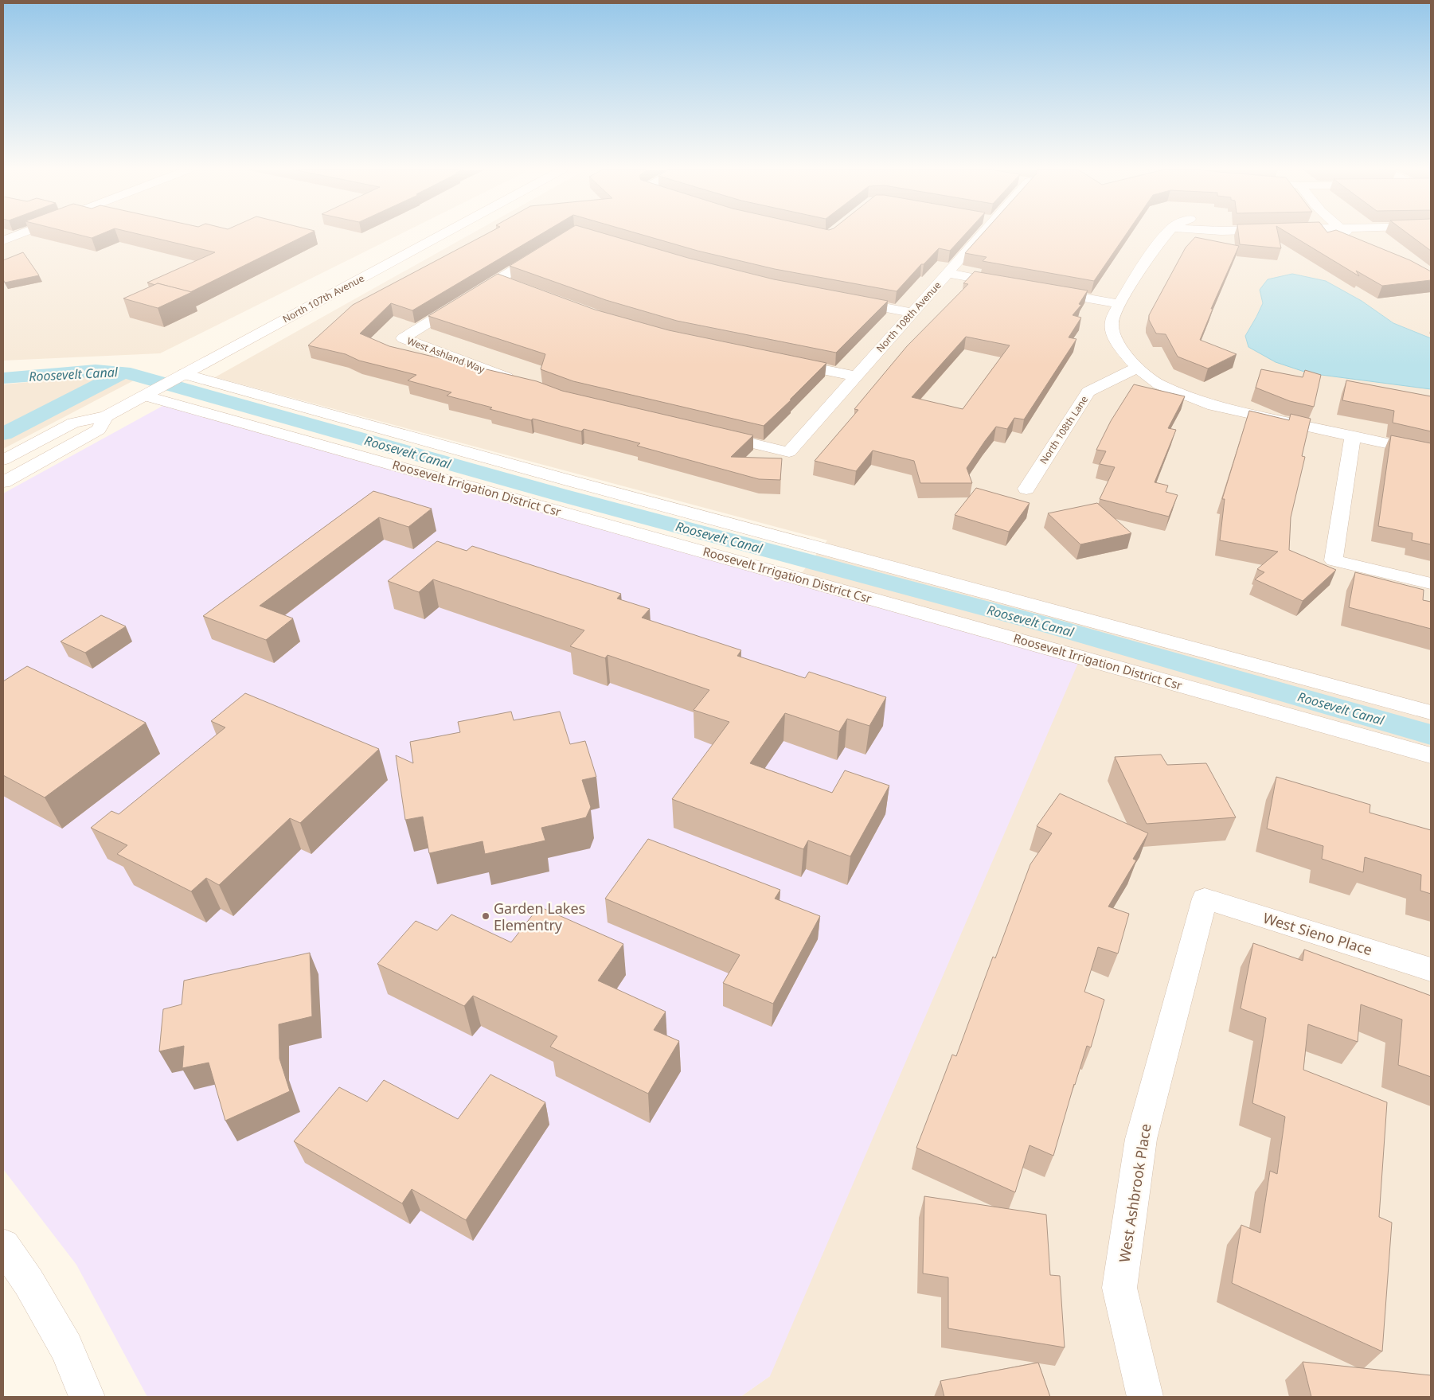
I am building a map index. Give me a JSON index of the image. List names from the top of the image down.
{
  "streets": {
    "street": [
      "North 107th Avenue",
      "North 108th Avenue",
      "West Ashland Way",
      "North 108th Lane",
      "Roosevelt Irrigation District Csr",
      "West Sieno Place",
      "West Ashbrook Place"
    ]
  },
  "crossings": [
    ["North 107th Avenue", "Roosevelt Irrigation District Csr"],
    ["West Sieno Place", "West Ashbrook Place"]
  ],
  "water": ["Roosevelt Canal"],
  "places": ["Garden Lakes Elementry"]
}
